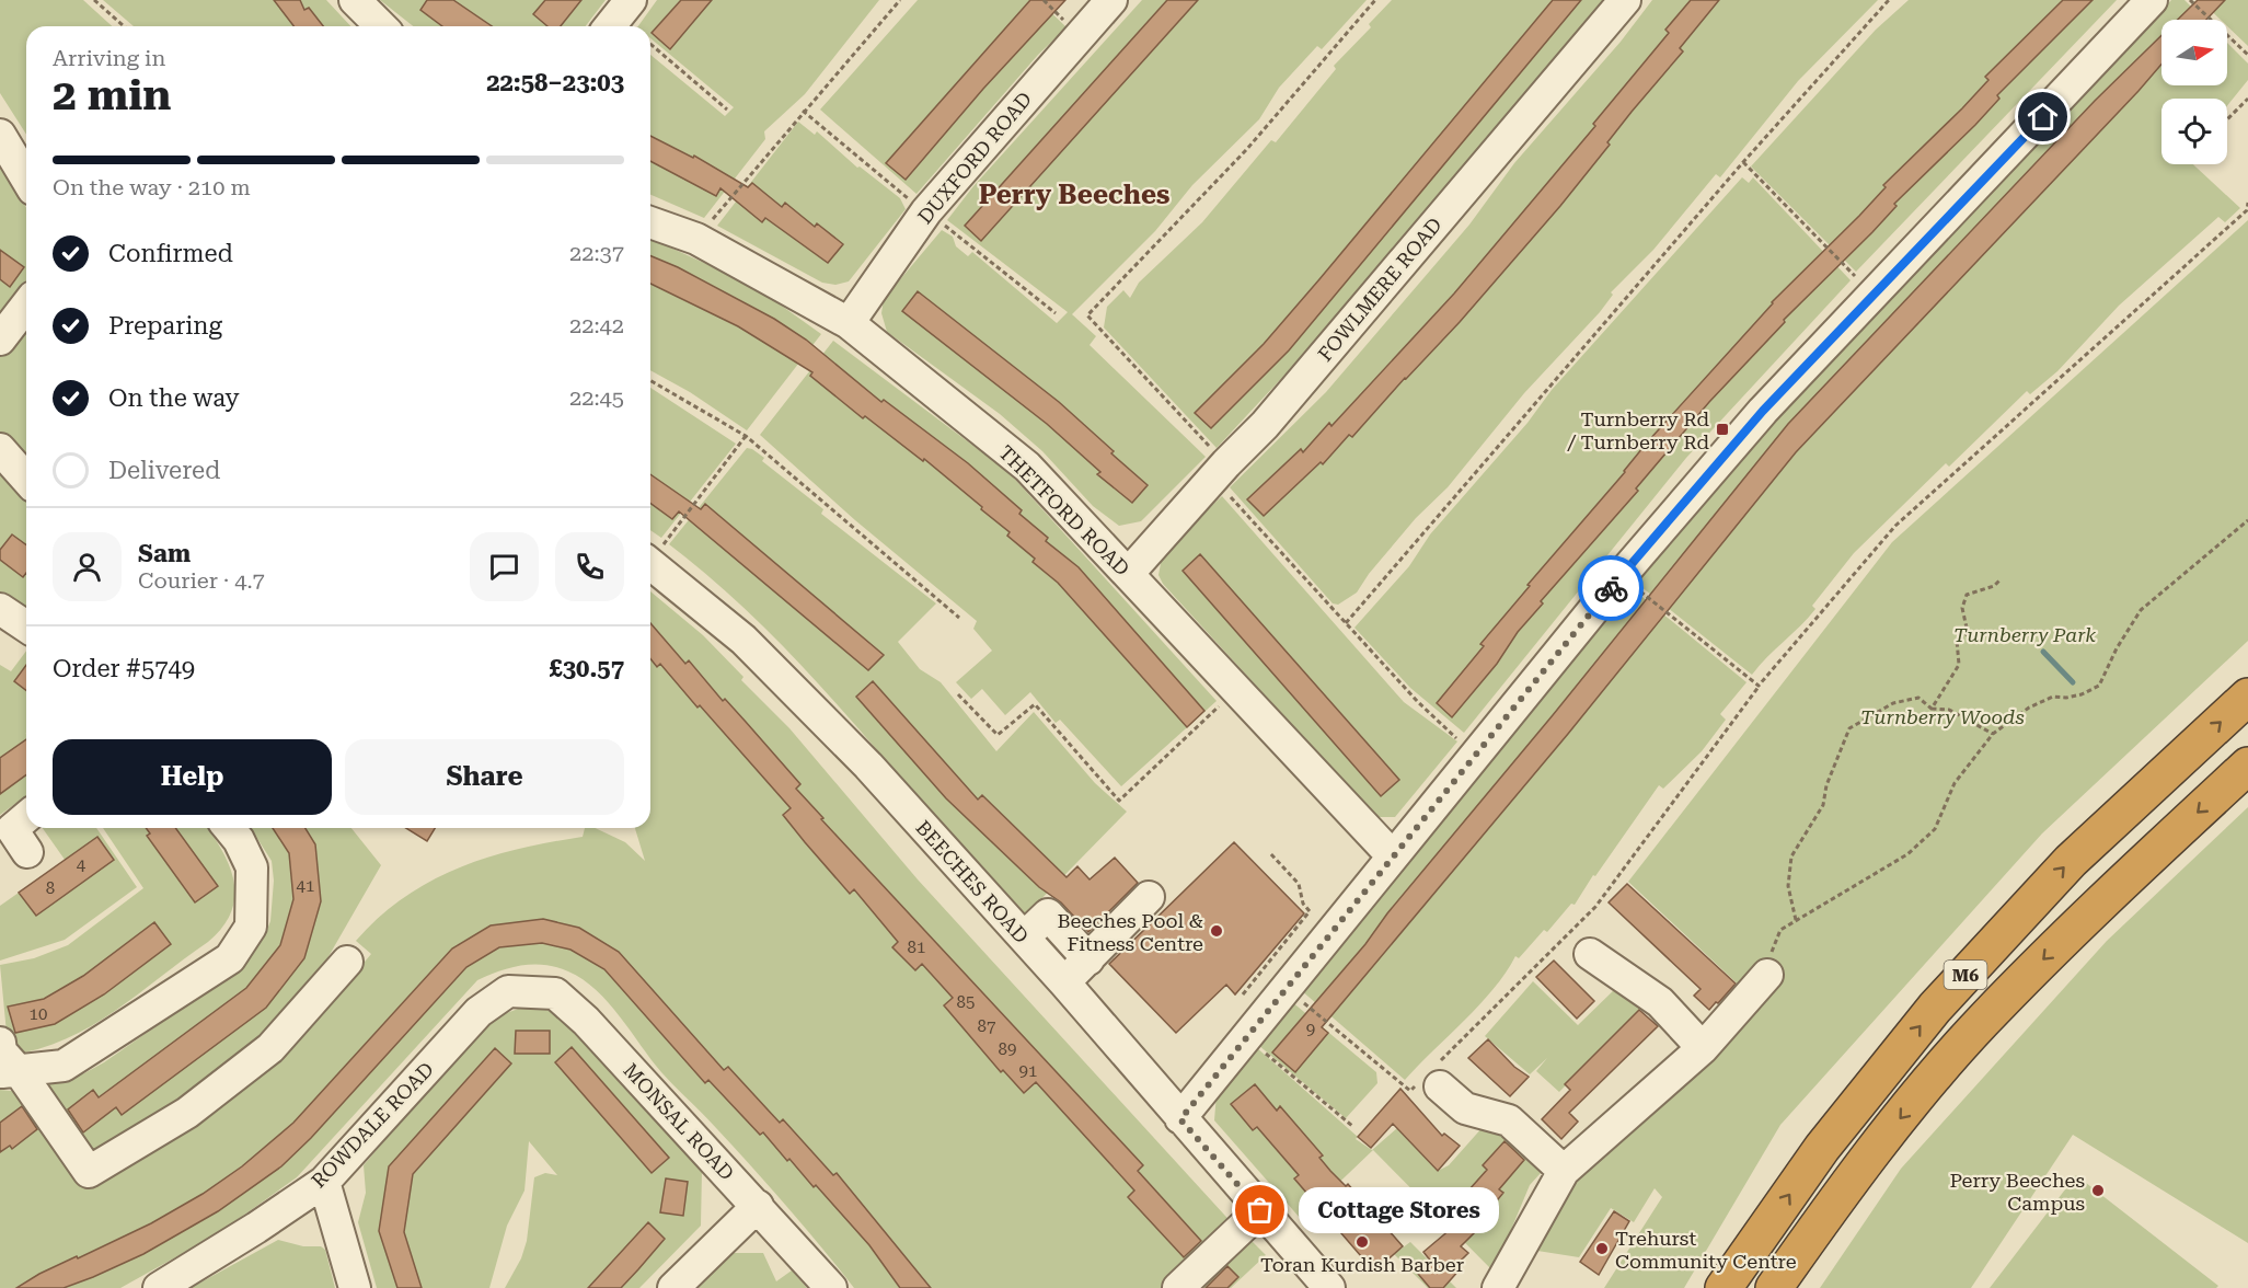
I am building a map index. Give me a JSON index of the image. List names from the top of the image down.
{
  "streets": {
    "highway": ["M6"],
    "street": [
      "DUXFORD ROAD",
      "FOWLMERE ROAD",
      "THETFORD ROAD",
      "BEECHES ROAD",
      "MONSAL ROAD",
      "ROWDALE ROAD"
    ]
  },
  "crossings": [
    ["DUXFORD ROAD", "THETFORD ROAD"],
    ["FOWLMERE ROAD", "THETFORD ROAD"],
    ["MONSAL ROAD", "ROWDALE ROAD"]
  ],
  "districts": ["Perry Beeches"],
  "parks": ["Turnberry Park", "Turnberry Woods"],
  "places": {
    "transit": ["Turnberry Rd / Turnberry Rd"],
    "other": [
      "Beeches Pool & Fitness Centre",
      "Perry Beeches Campus",
      "Cottage Stores",
      "Toran Kurdish Barber",
      "Trehurst Community Centre"
    ]
  },
  "house_numbers": [
    "4",
    "41",
    "8",
    "81",
    "85",
    "10",
    "87",
    "9",
    "89",
    "91"
  ],
  "north": "right",
  "page": {
    "heading": ["2 min", "Arriving in", "22:58–23:03"],
    "panel": [
      "Sam",
      "Courier · 4.7",
      "Order #5749",
      "£30.57"
    ],
    "bar": "On the way · 210 m",
    "list": [
      ["Confirmed", "22:37"],
      ["Preparing", "22:42"],
      ["On the way", "22:45"],
      "Delivered"
    ],
    "buttons": ["Help", "Share"],
    "bubble": "Cottage Stores"
  }
}
